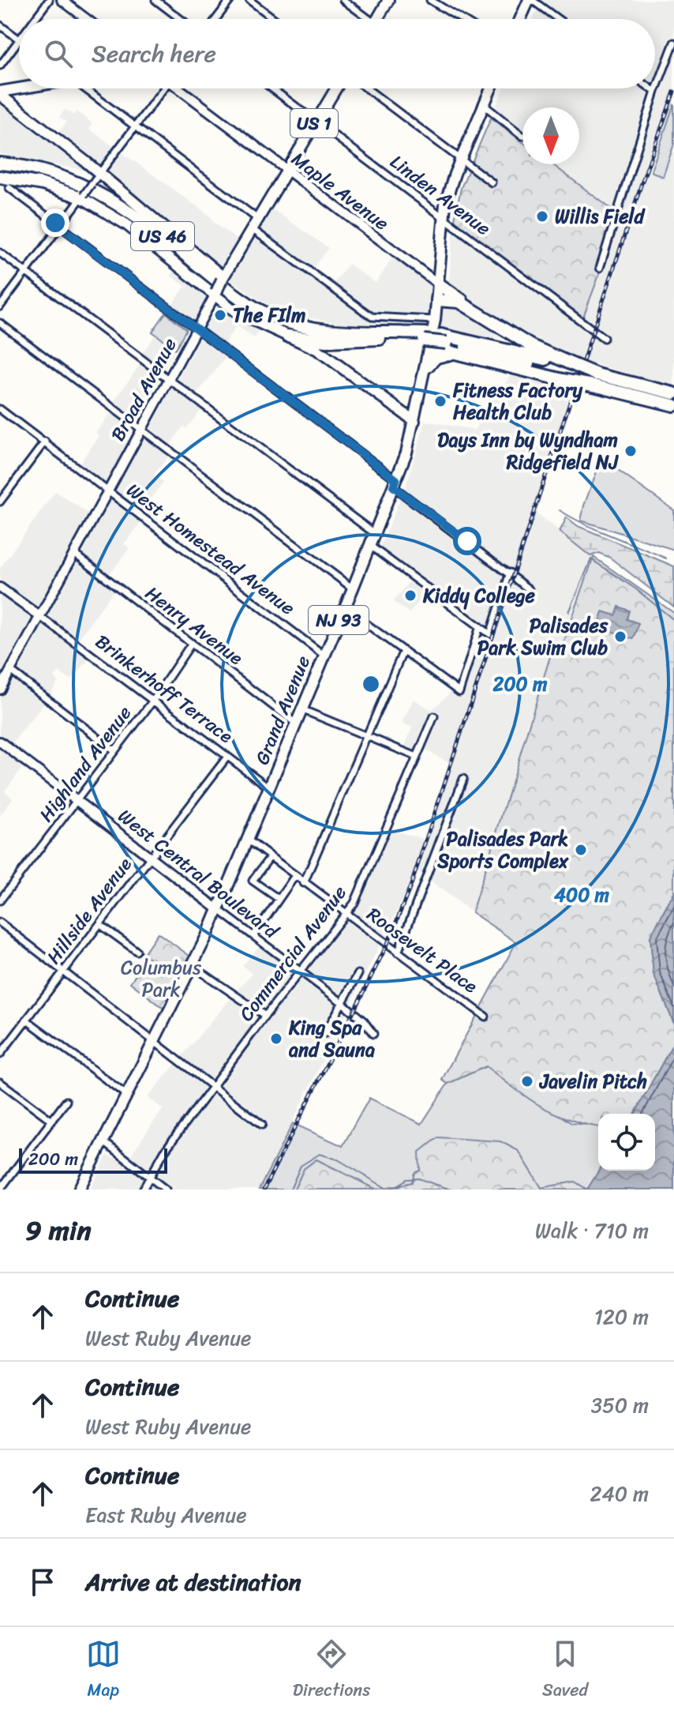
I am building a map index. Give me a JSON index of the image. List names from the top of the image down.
{
  "streets": {
    "highway": ["US 46"],
    "main road": [
      "US 1",
      "Maple Avenue",
      "Broad Avenue",
      "NJ 93",
      "Grand Avenue",
      "West Central Boulevard"
    ],
    "street": [
      "Linden Avenue",
      "West Homestead Avenue",
      "Henry Avenue",
      "Brinkerhoff Terrace",
      "Highland Avenue",
      "Hillside Avenue",
      "Roosevelt Place",
      "Commercial Avenue"
    ]
  },
  "crossings": [
    ["Maple Avenue", "Broad Avenue"],
    ["Maple Avenue", "Grand Avenue"],
    ["Linden Avenue", "Broad Avenue"],
    ["Linden Avenue", "Grand Avenue"],
    ["US 46", "Grand Avenue"],
    ["Broad Avenue", "West Homestead Avenue"],
    ["Broad Avenue", "Henry Avenue"],
    ["Broad Avenue", "Brinkerhoff Terrace"],
    ["West Homestead Avenue", "Grand Avenue"],
    ["Henry Avenue", "Grand Avenue"],
    ["Henry Avenue", "Highland Avenue"],
    ["Brinkerhoff Terrace", "Grand Avenue"],
    ["Brinkerhoff Terrace", "Highland Avenue"],
    ["Brinkerhoff Terrace", "Hillside Avenue"],
    ["Grand Avenue", "West Central Boulevard"],
    ["Grand Avenue", "Roosevelt Place"],
    ["Highland Avenue", "West Central Boulevard"],
    ["West Central Boulevard", "Hillside Avenue"],
    ["West Central Boulevard", "Commercial Avenue"],
    ["Roosevelt Place", "Commercial Avenue"]
  ],
  "parks": ["Columbus Park"],
  "places": [
    "Willis Field",
    "The FIlm",
    "Fitness Factory Health Club",
    "Days Inn by Wyndham Ridgefield NJ",
    "Kiddy College",
    "Palisades Park Swim Club",
    "Palisades Park Sports Complex",
    "King Spa and Sauna",
    "Javelin Pitch"
  ],
  "scale_bar": "200 m",
  "north": "bottom",
  "page": {
    "search": "Search here",
    "scale": "200 m",
    "heading": ["9 min", "Walk · 710 m"],
    "list": [
      ["Continue", "West Ruby Avenue", "120 m"],
      ["Continue", "West Ruby Avenue", "350 m"],
      ["Continue", "East Ruby Avenue", "240 m"],
      "Arrive at destination"
    ],
    "nav": ["Map", "Directions", "Saved"]
  },
  "rings": ["200 m", "400 m"]
}
